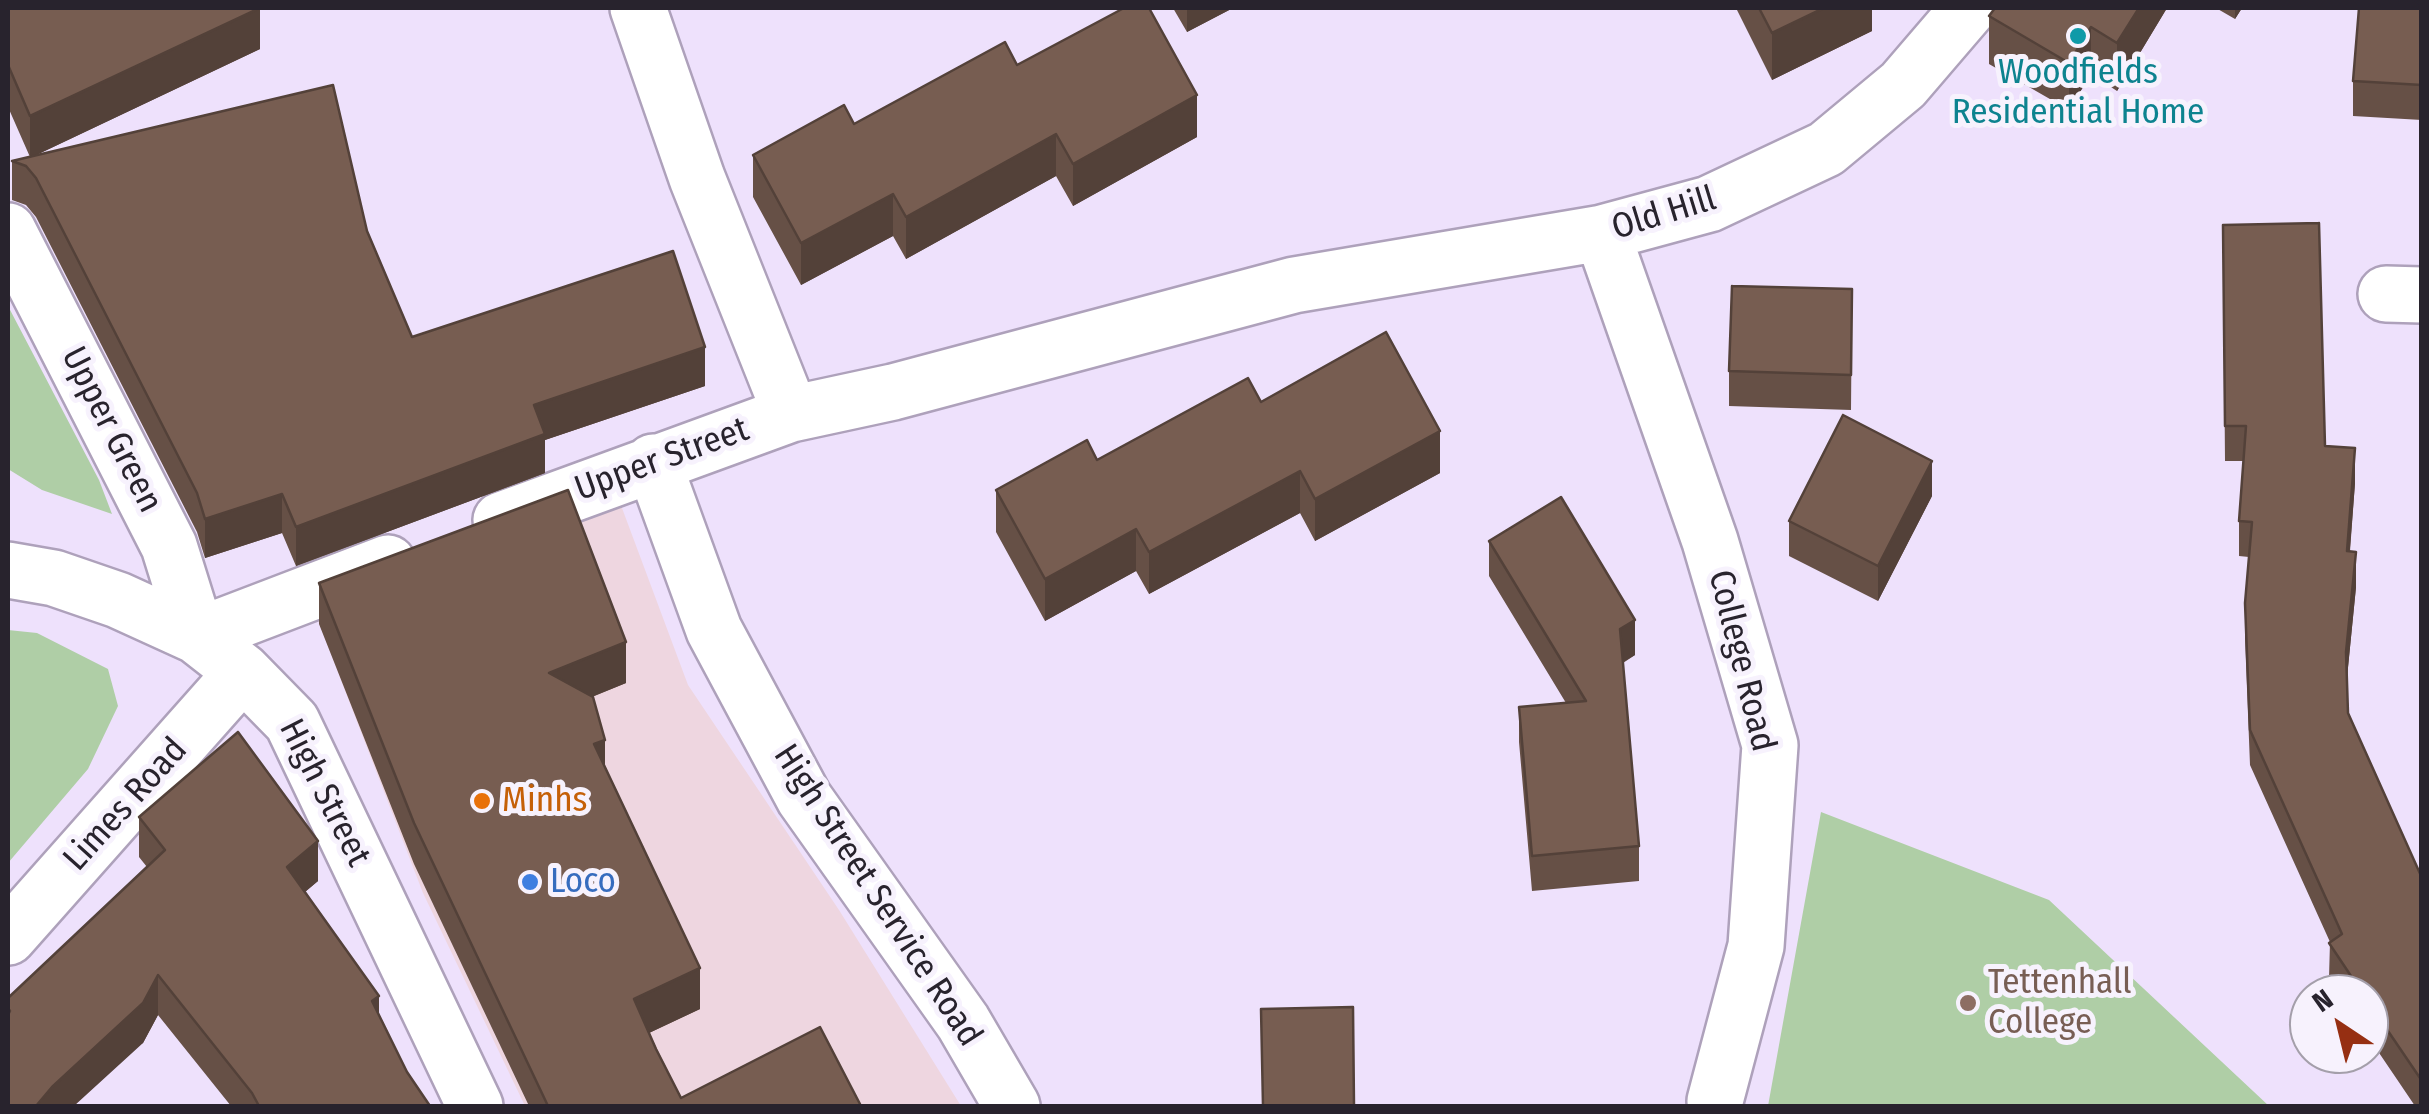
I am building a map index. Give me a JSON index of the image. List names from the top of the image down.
{
  "streets": {
    "street": [
      "Old Hill",
      "Upper Green",
      "Upper Street",
      "College Road",
      "High Street",
      "Limes Road",
      "High Street Service Road"
    ]
  },
  "crossings": [
    ["Old Hill", "Upper Street"],
    ["Old Hill", "College Road"],
    ["Upper Green", "Upper Street"],
    ["Upper Green", "High Street"],
    ["Upper Street", "High Street"],
    ["Upper Street", "High Street Service Road"],
    ["High Street", "Limes Road"]
  ],
  "places": [
    "Woodfields Residential Home",
    "Minhs",
    "Loco",
    "Tettenhall College"
  ],
  "north": "top left"
}
